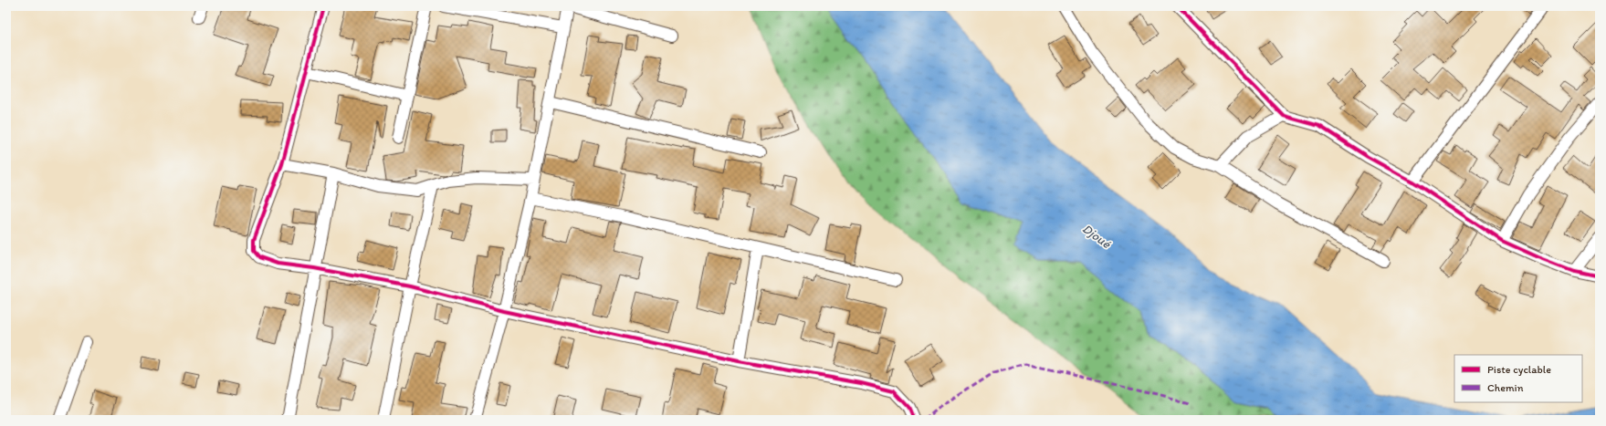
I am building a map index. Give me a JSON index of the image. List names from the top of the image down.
{
  "water": ["Djoué"],
  "legend": ["Piste cyclable", "Chemin"]
}
